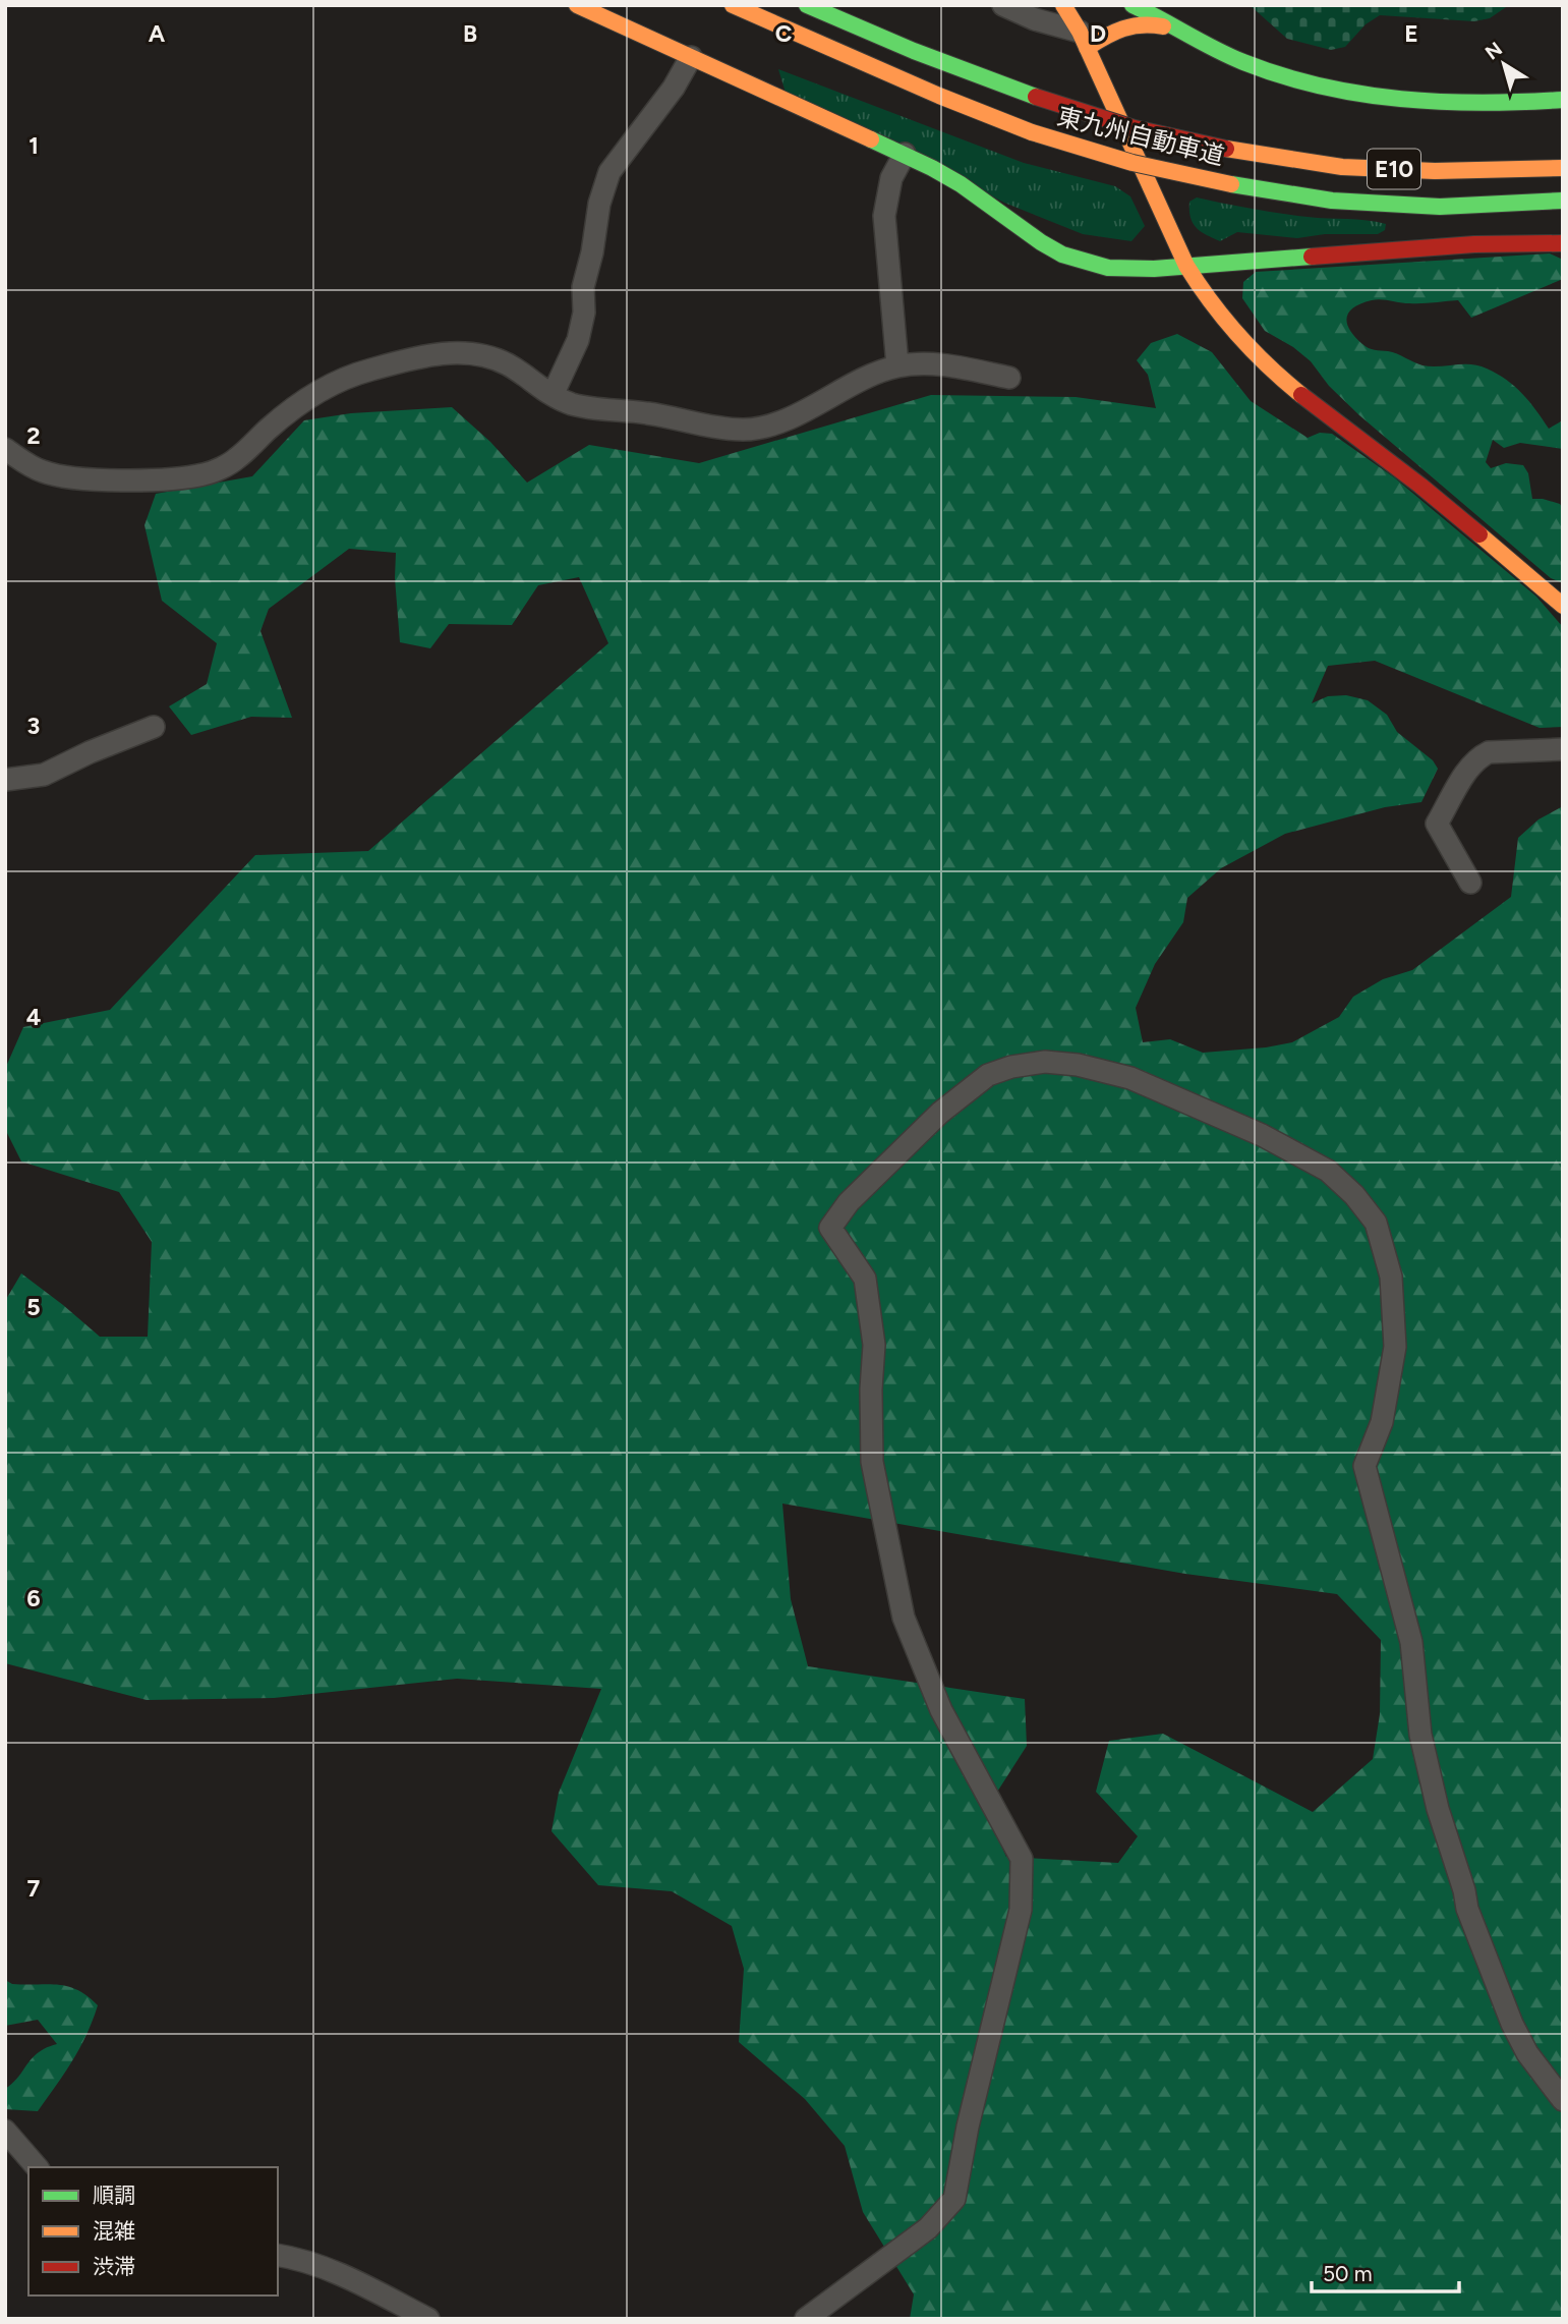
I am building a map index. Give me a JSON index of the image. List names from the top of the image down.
{
  "streets": {
    "main road": ["東九州自動車道", "E10"]
  },
  "legend": ["順調", "混雑", "渋滞"],
  "scale_bar": "50 m",
  "north": "top left",
  "grid": {
    "columns": [
      "A",
      "B",
      "C",
      "D",
      "E"
    ],
    "rows": [
      "1",
      "2",
      "3",
      "4",
      "5",
      "6",
      "7"
    ]
  }
}
